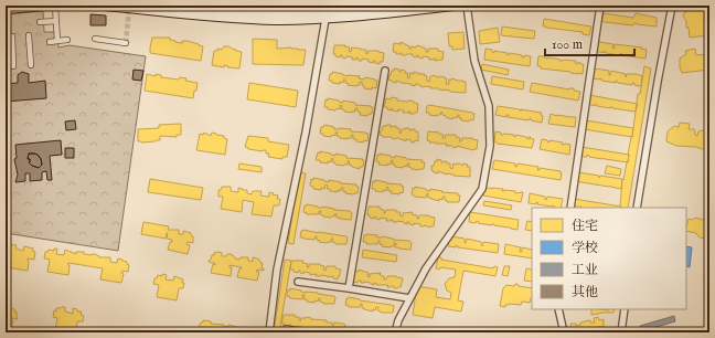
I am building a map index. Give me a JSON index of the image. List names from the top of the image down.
{
  "legend": [
    "住宅",
    "学校",
    "工业",
    "其他"
  ],
  "scale_bar": "100 m"
}
